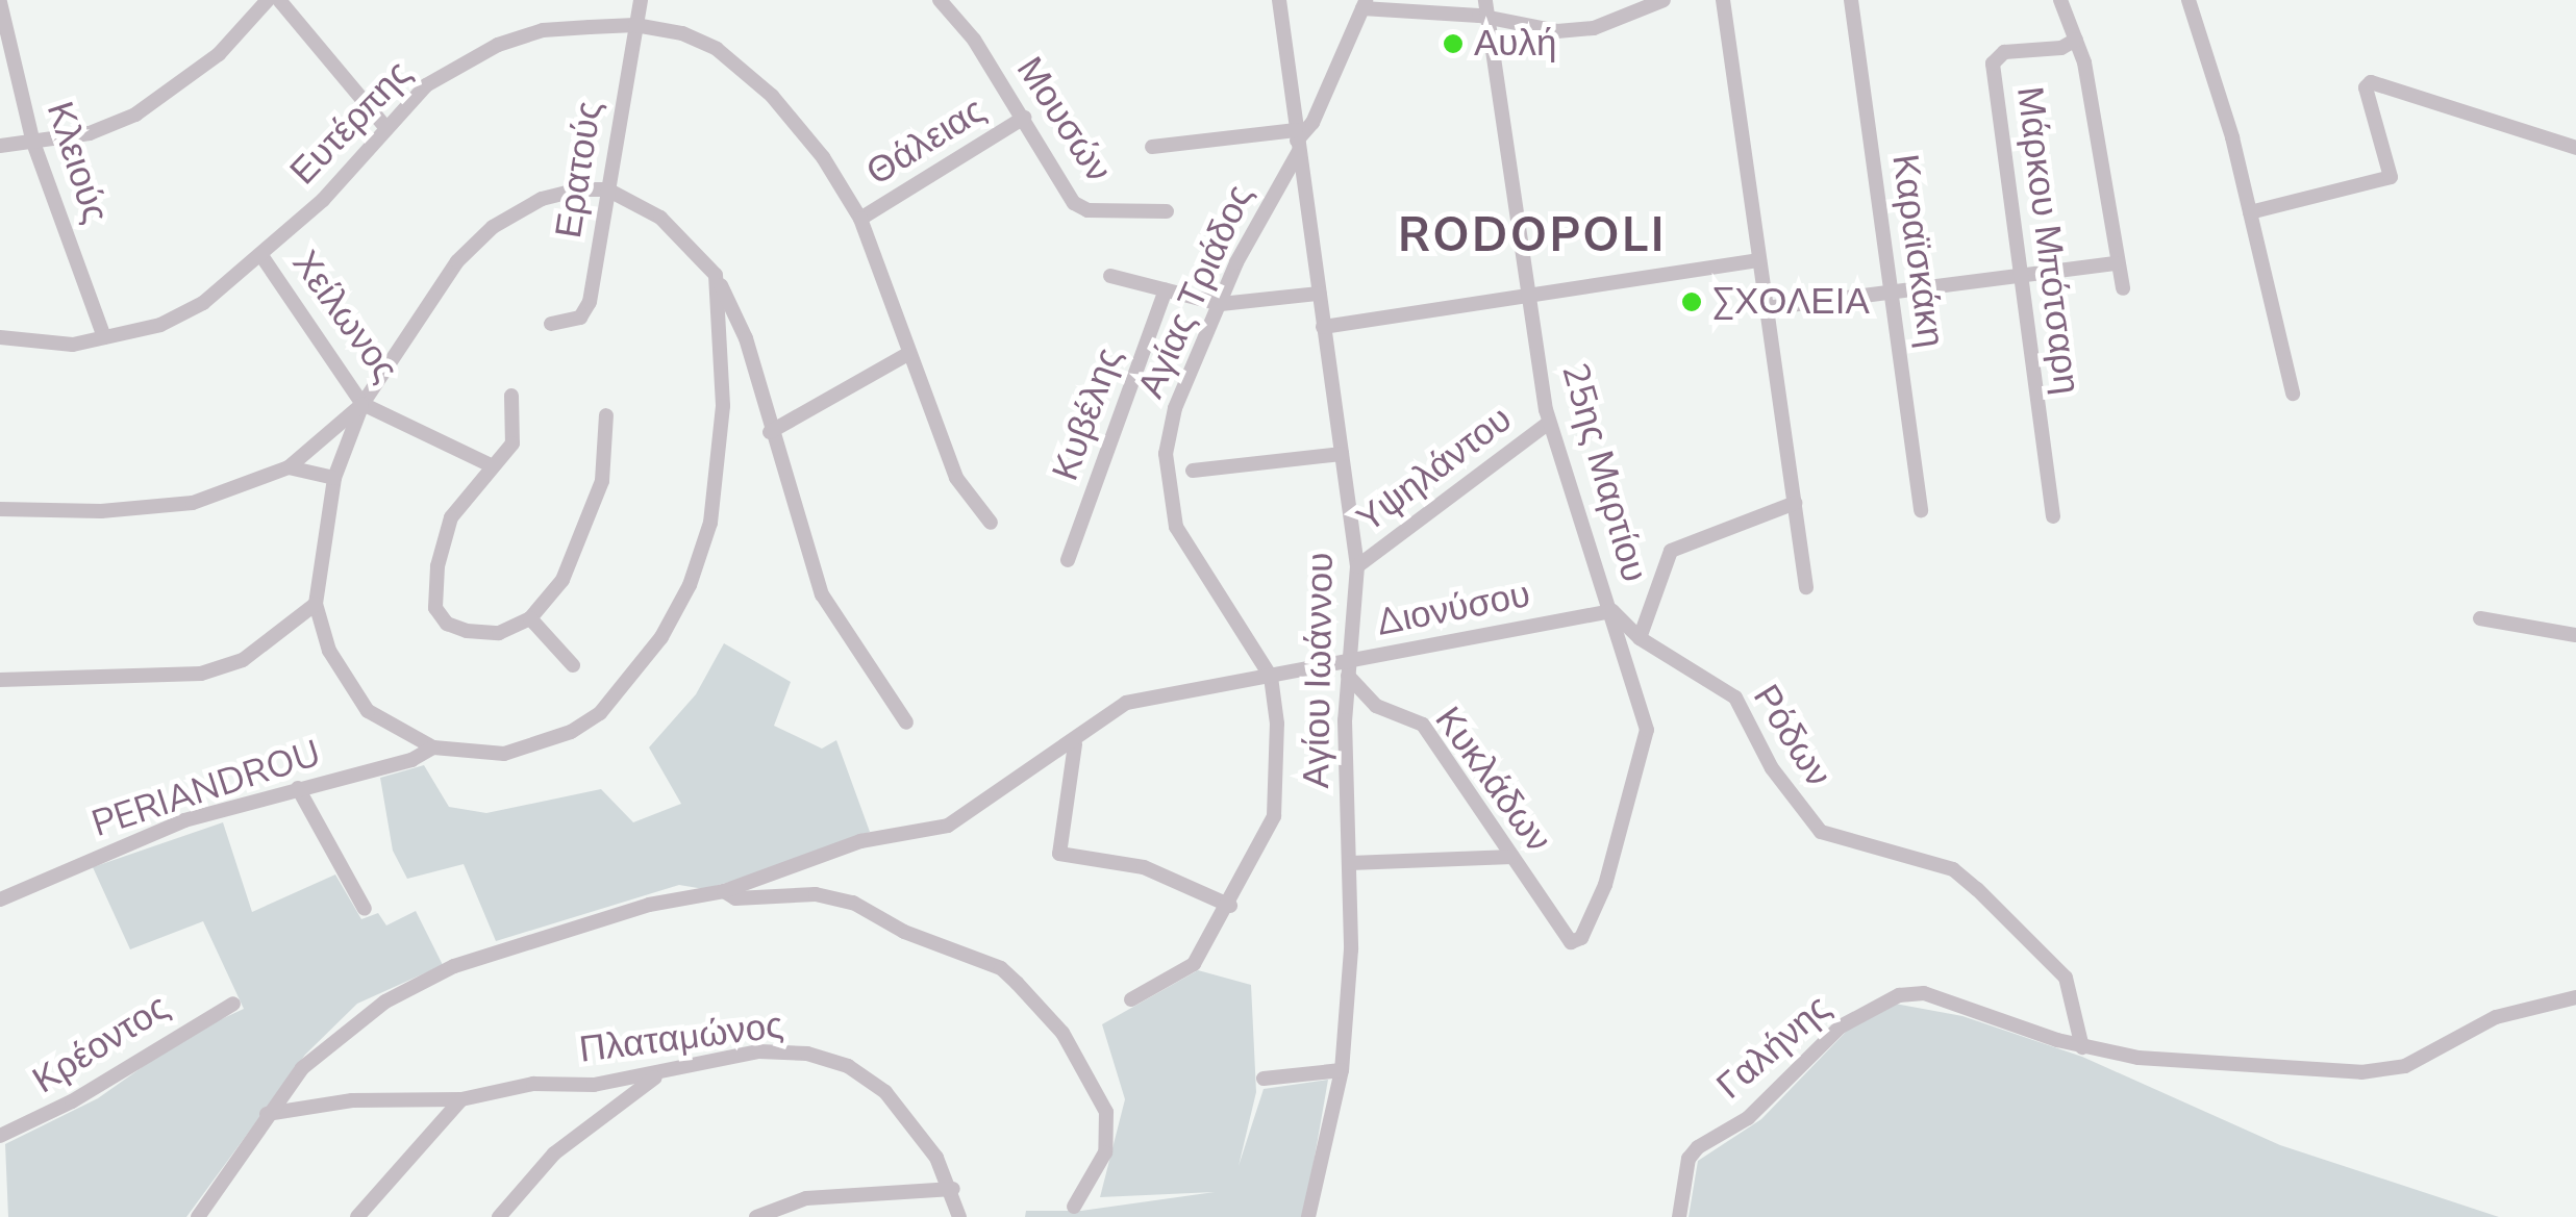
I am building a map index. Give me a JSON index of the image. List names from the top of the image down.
{
  "streets": {
    "street": [
      "Μουσών",
      "Ευτέρπης",
      "Θάλειας",
      "Κλειούς",
      "Ερατούς",
      "Μάρκου Μπότσαρη",
      "Καραϊσκάκη",
      "Αγίας Τριάδος",
      "Χείλωνος",
      "Κυβέλης",
      "Υψηλάντου",
      "25ης Μαρτίου",
      "Διονύσου",
      "Αγίου Ιωάννου",
      "Ρόδων",
      "Κυκλάδων",
      "PERIANDROU",
      "Πλαταμώνος",
      "Κρέοντος",
      "Γαλήνης"
    ]
  },
  "crossings": [
    ["Μουσών", "Θάλειας"],
    ["Ευτέρπης", "Θάλειας"],
    ["Ευτέρπης", "Κλειούς"],
    ["Ευτέρπης", "Ερατούς"],
    ["Ευτέρπης", "Χείλωνος"],
    ["Αγίας Τριάδος", "Διονύσου"],
    ["Αγίας Τριάδος", "Αγίου Ιωάννου"],
    ["Υψηλάντου", "25ης Μαρτίου"],
    ["Υψηλάντου", "Αγίου Ιωάννου"],
    ["25ης Μαρτίου", "Διονύσου"],
    ["25ης Μαρτίου", "Ρόδων"],
    ["25ης Μαρτίου", "Κυκλάδων"],
    ["Διονύσου", "Αγίου Ιωάννου"],
    ["Διονύσου", "Ρόδων"],
    ["Διονύσου", "Κυκλάδων"],
    ["Αγίου Ιωάννου", "Κυκλάδων"],
    ["Ρόδων", "Γαλήνης"]
  ],
  "districts": ["RODOPOLI"],
  "places": ["Αυλή", "ΣΧΟΛΕΙΑ"]
}
